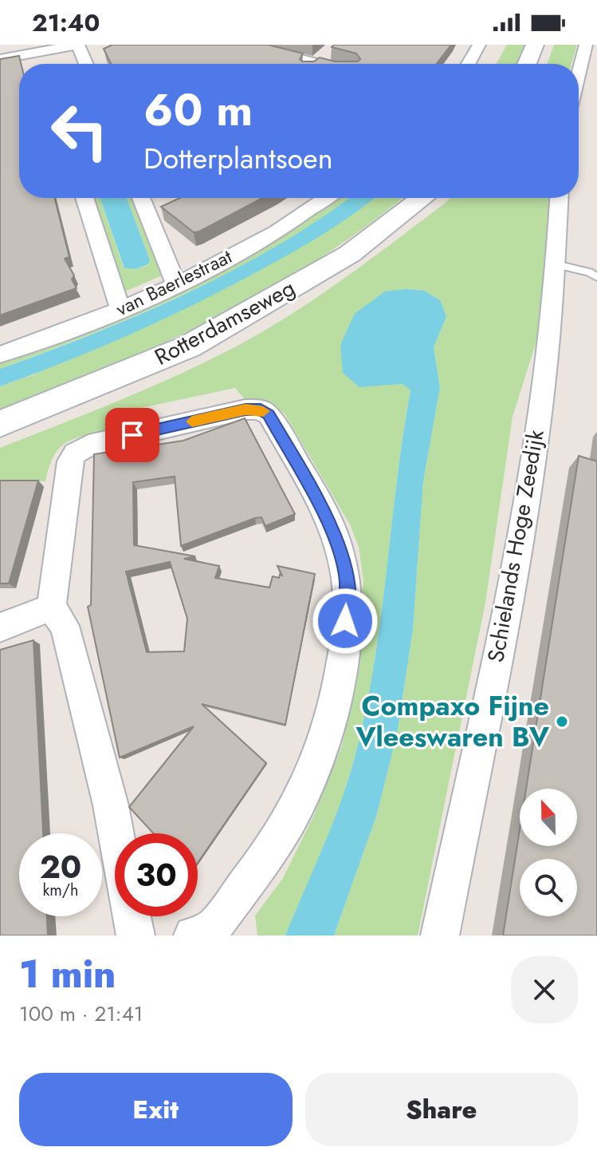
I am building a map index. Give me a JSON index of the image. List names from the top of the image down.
{
  "streets": {
    "main road": ["Rotterdamseweg"],
    "street": ["van Baerlestraat", "Schielands Hoge Zeedijk"]
  },
  "places": ["Compaxo Fijne Vleeswaren BV"],
  "north": "top",
  "page": {
    "status": "21:40",
    "turn": ["60 m", "Dotterplantsoen"],
    "speed": "20 km/h",
    "limit": "30",
    "heading": ["1 min", "100 m · 21:41"],
    "buttons": ["Exit", "Share"]
  }
}
